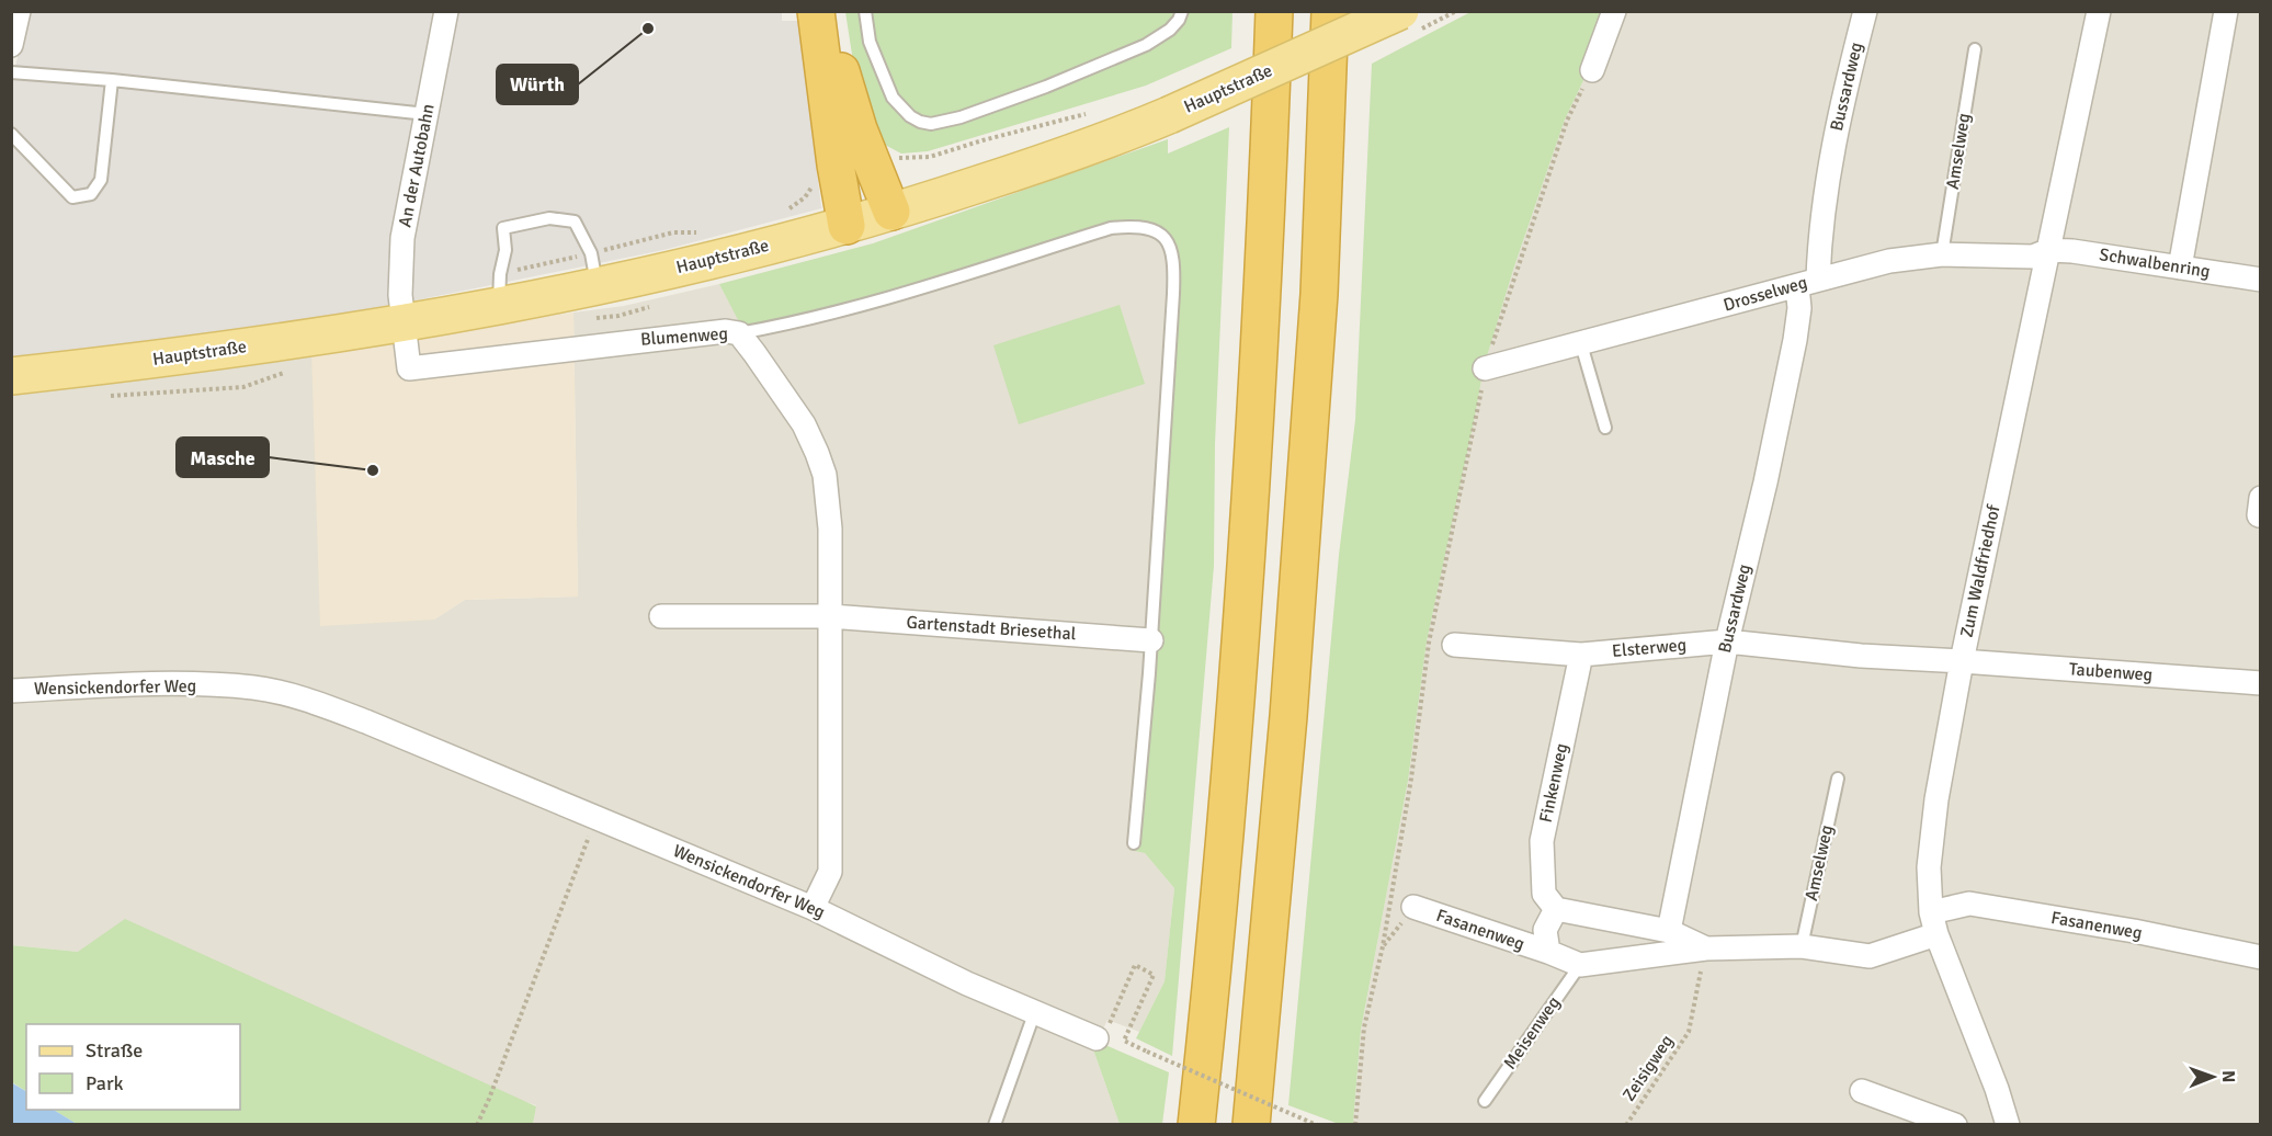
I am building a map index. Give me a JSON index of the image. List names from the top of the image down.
{
  "streets": {
    "main road": ["Hauptstraße"],
    "street": [
      "Bussardweg",
      "An der Autobahn",
      "Schwalbenring",
      "Drosselweg",
      "Blumenweg",
      "Zum Waldfriedhof",
      "Gartenstadt Briesethal",
      "Elsterweg",
      "Taubenweg",
      "Wensickendorfer Weg",
      "Finkenweg",
      "Fasanenweg"
    ],
    "lane": ["Amselweg", "Meisenweg"],
    "path": ["Zeisigweg"]
  },
  "crossings": [
    ["Bussardweg", "Drosselweg"],
    ["Bussardweg", "Elsterweg"],
    ["Bussardweg", "Fasanenweg"],
    ["Hauptstraße", "An der Autobahn"],
    ["Hauptstraße", "Blumenweg"],
    ["Amselweg", "Drosselweg"],
    ["Amselweg", "Fasanenweg"],
    ["An der Autobahn", "Blumenweg"],
    ["Schwalbenring", "Drosselweg"],
    ["Schwalbenring", "Zum Waldfriedhof"],
    ["Drosselweg", "Zum Waldfriedhof"],
    ["Blumenweg", "Gartenstadt Briesethal"],
    ["Blumenweg", "Wensickendorfer Weg"],
    ["Zum Waldfriedhof", "Elsterweg"],
    ["Zum Waldfriedhof", "Taubenweg"],
    ["Zum Waldfriedhof", "Fasanenweg"],
    ["Elsterweg", "Taubenweg"],
    ["Elsterweg", "Finkenweg"],
    ["Finkenweg", "Fasanenweg"],
    ["Fasanenweg", "Meisenweg"],
    ["Fasanenweg", "Zeisigweg"]
  ],
  "places": ["Würth", "Masche"],
  "legend": ["Straße", "Park"],
  "north": "right"
}
